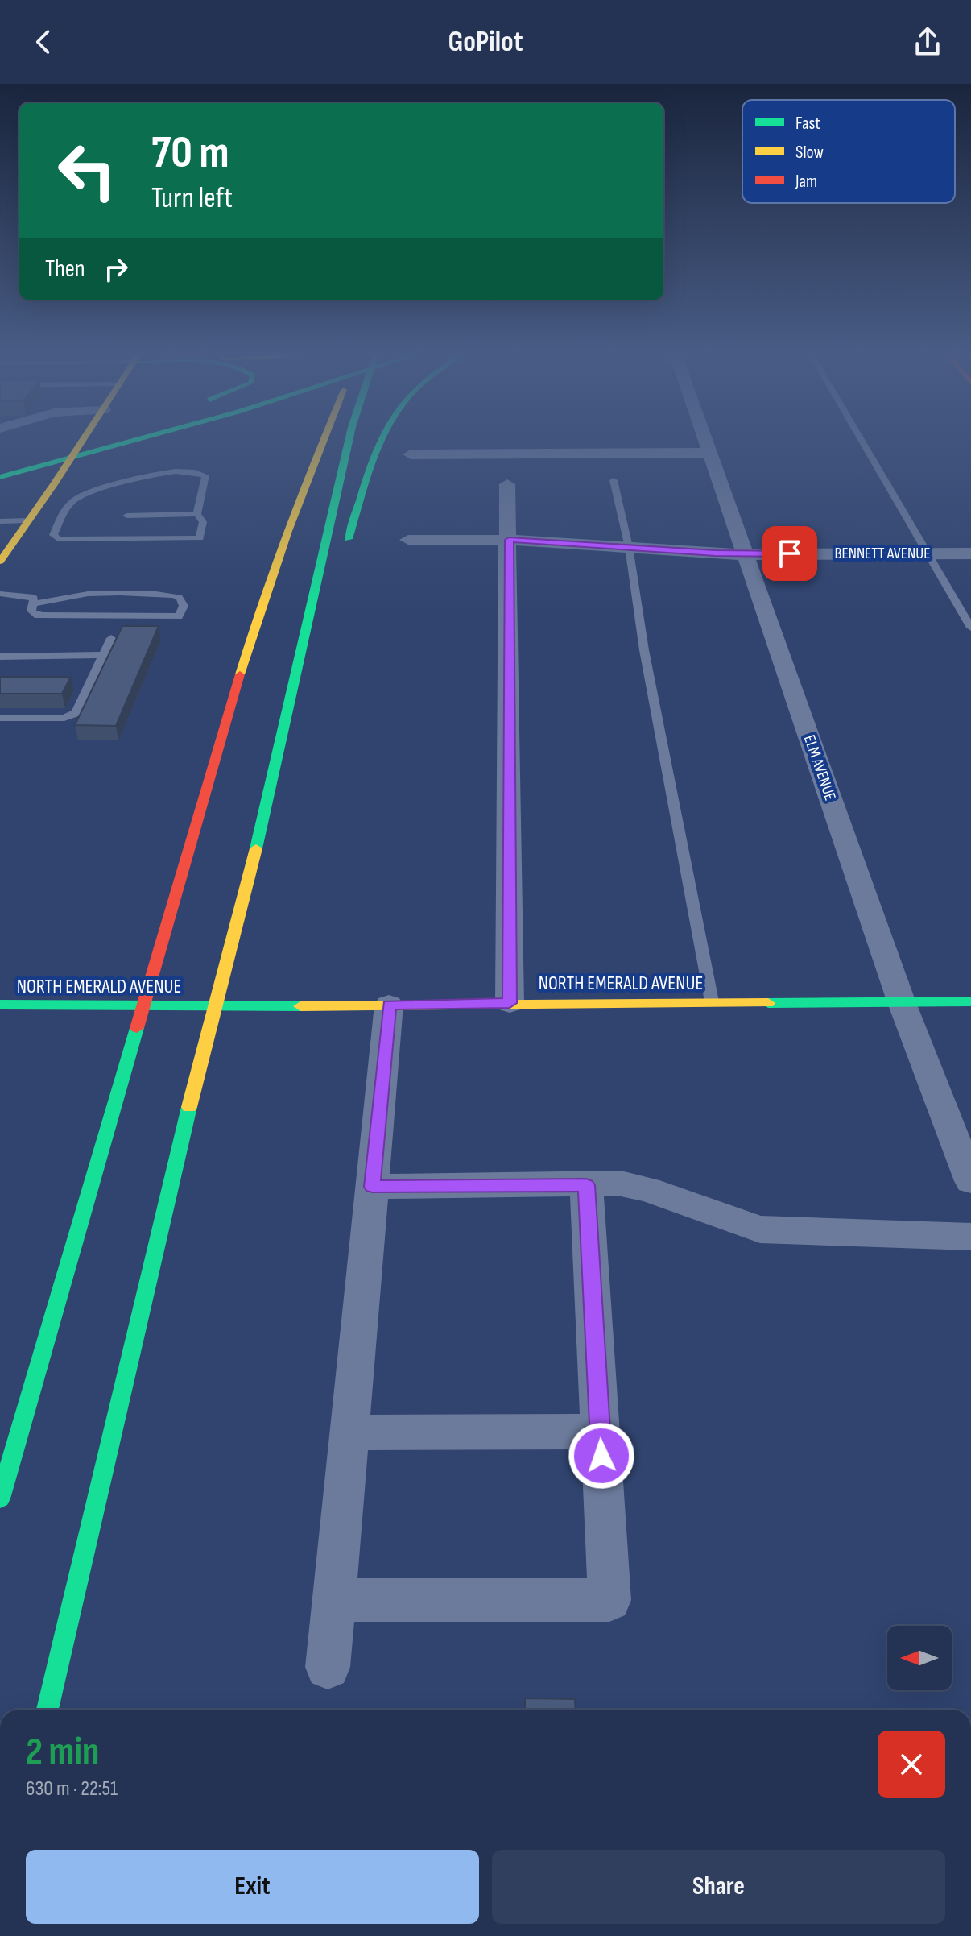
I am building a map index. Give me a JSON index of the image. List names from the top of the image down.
{
  "streets": {
    "main road": ["NORTH EMERALD AVENUE"],
    "street": ["BENNETT AVENUE", "ELM AVENUE"]
  },
  "crossings": [
    ["BENNETT AVENUE", "ELM AVENUE"],
    ["ELM AVENUE", "NORTH EMERALD AVENUE"]
  ],
  "legend": ["Fast", "Slow", "Jam"],
  "north": "left",
  "page": {
    "header": "GoPilot",
    "turn": ["70 m", "Turn left"],
    "then": "Then",
    "heading": ["2 min", "630 m · 22:51"],
    "buttons": ["Exit", "Share"]
  }
}
